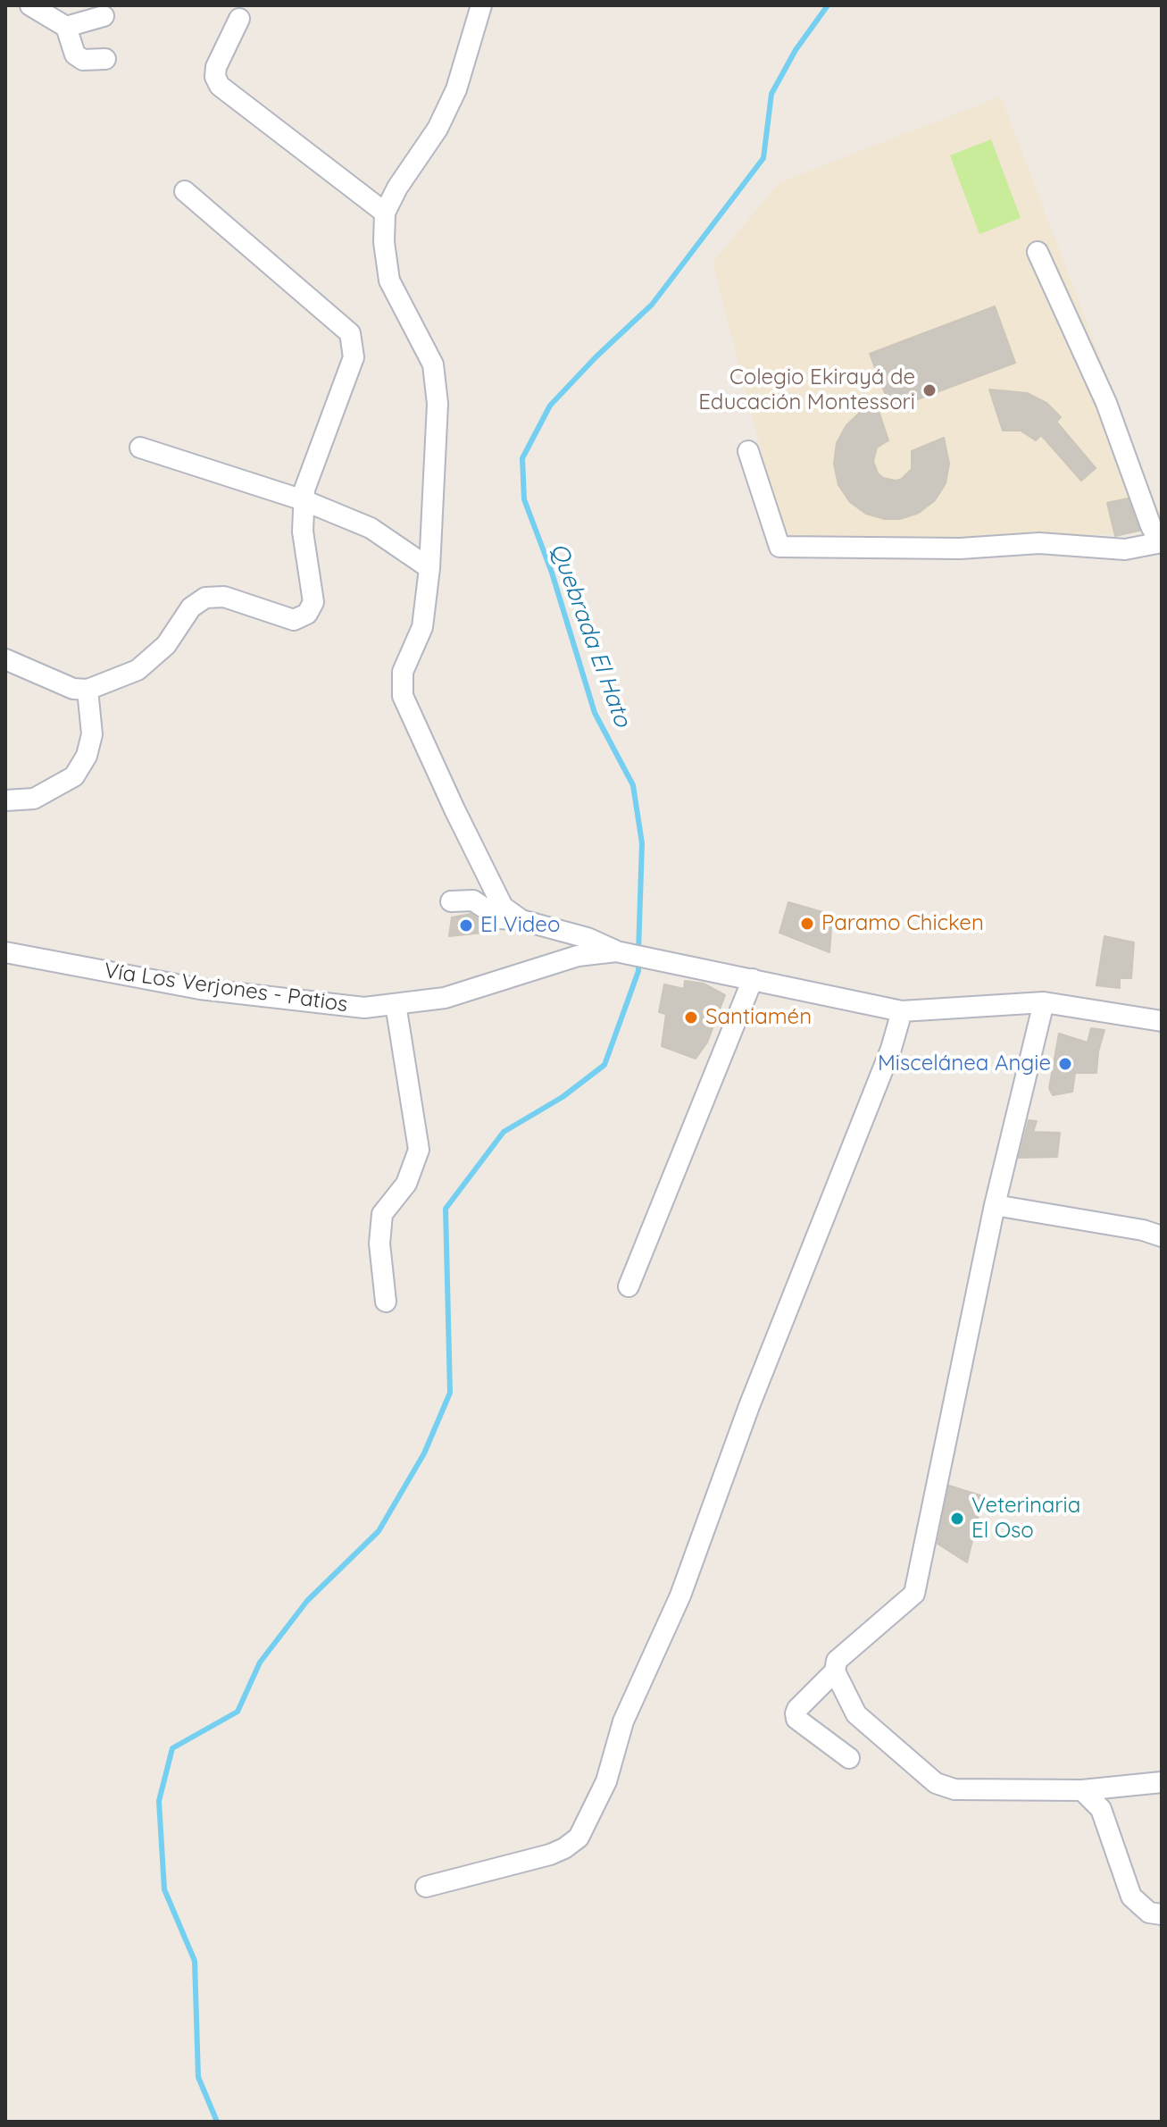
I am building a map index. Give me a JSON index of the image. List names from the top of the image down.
{
  "streets": {
    "street": ["Vía Los Verjones - Patios"]
  },
  "water": ["Quebrada El Hato"],
  "places": [
    "Colegio Ekirayá de Educación Montessori",
    "Paramo Chicken",
    "El Video",
    "Santiamén",
    "Miscelánea Angie",
    "Veterinaria El Oso"
  ]
}
